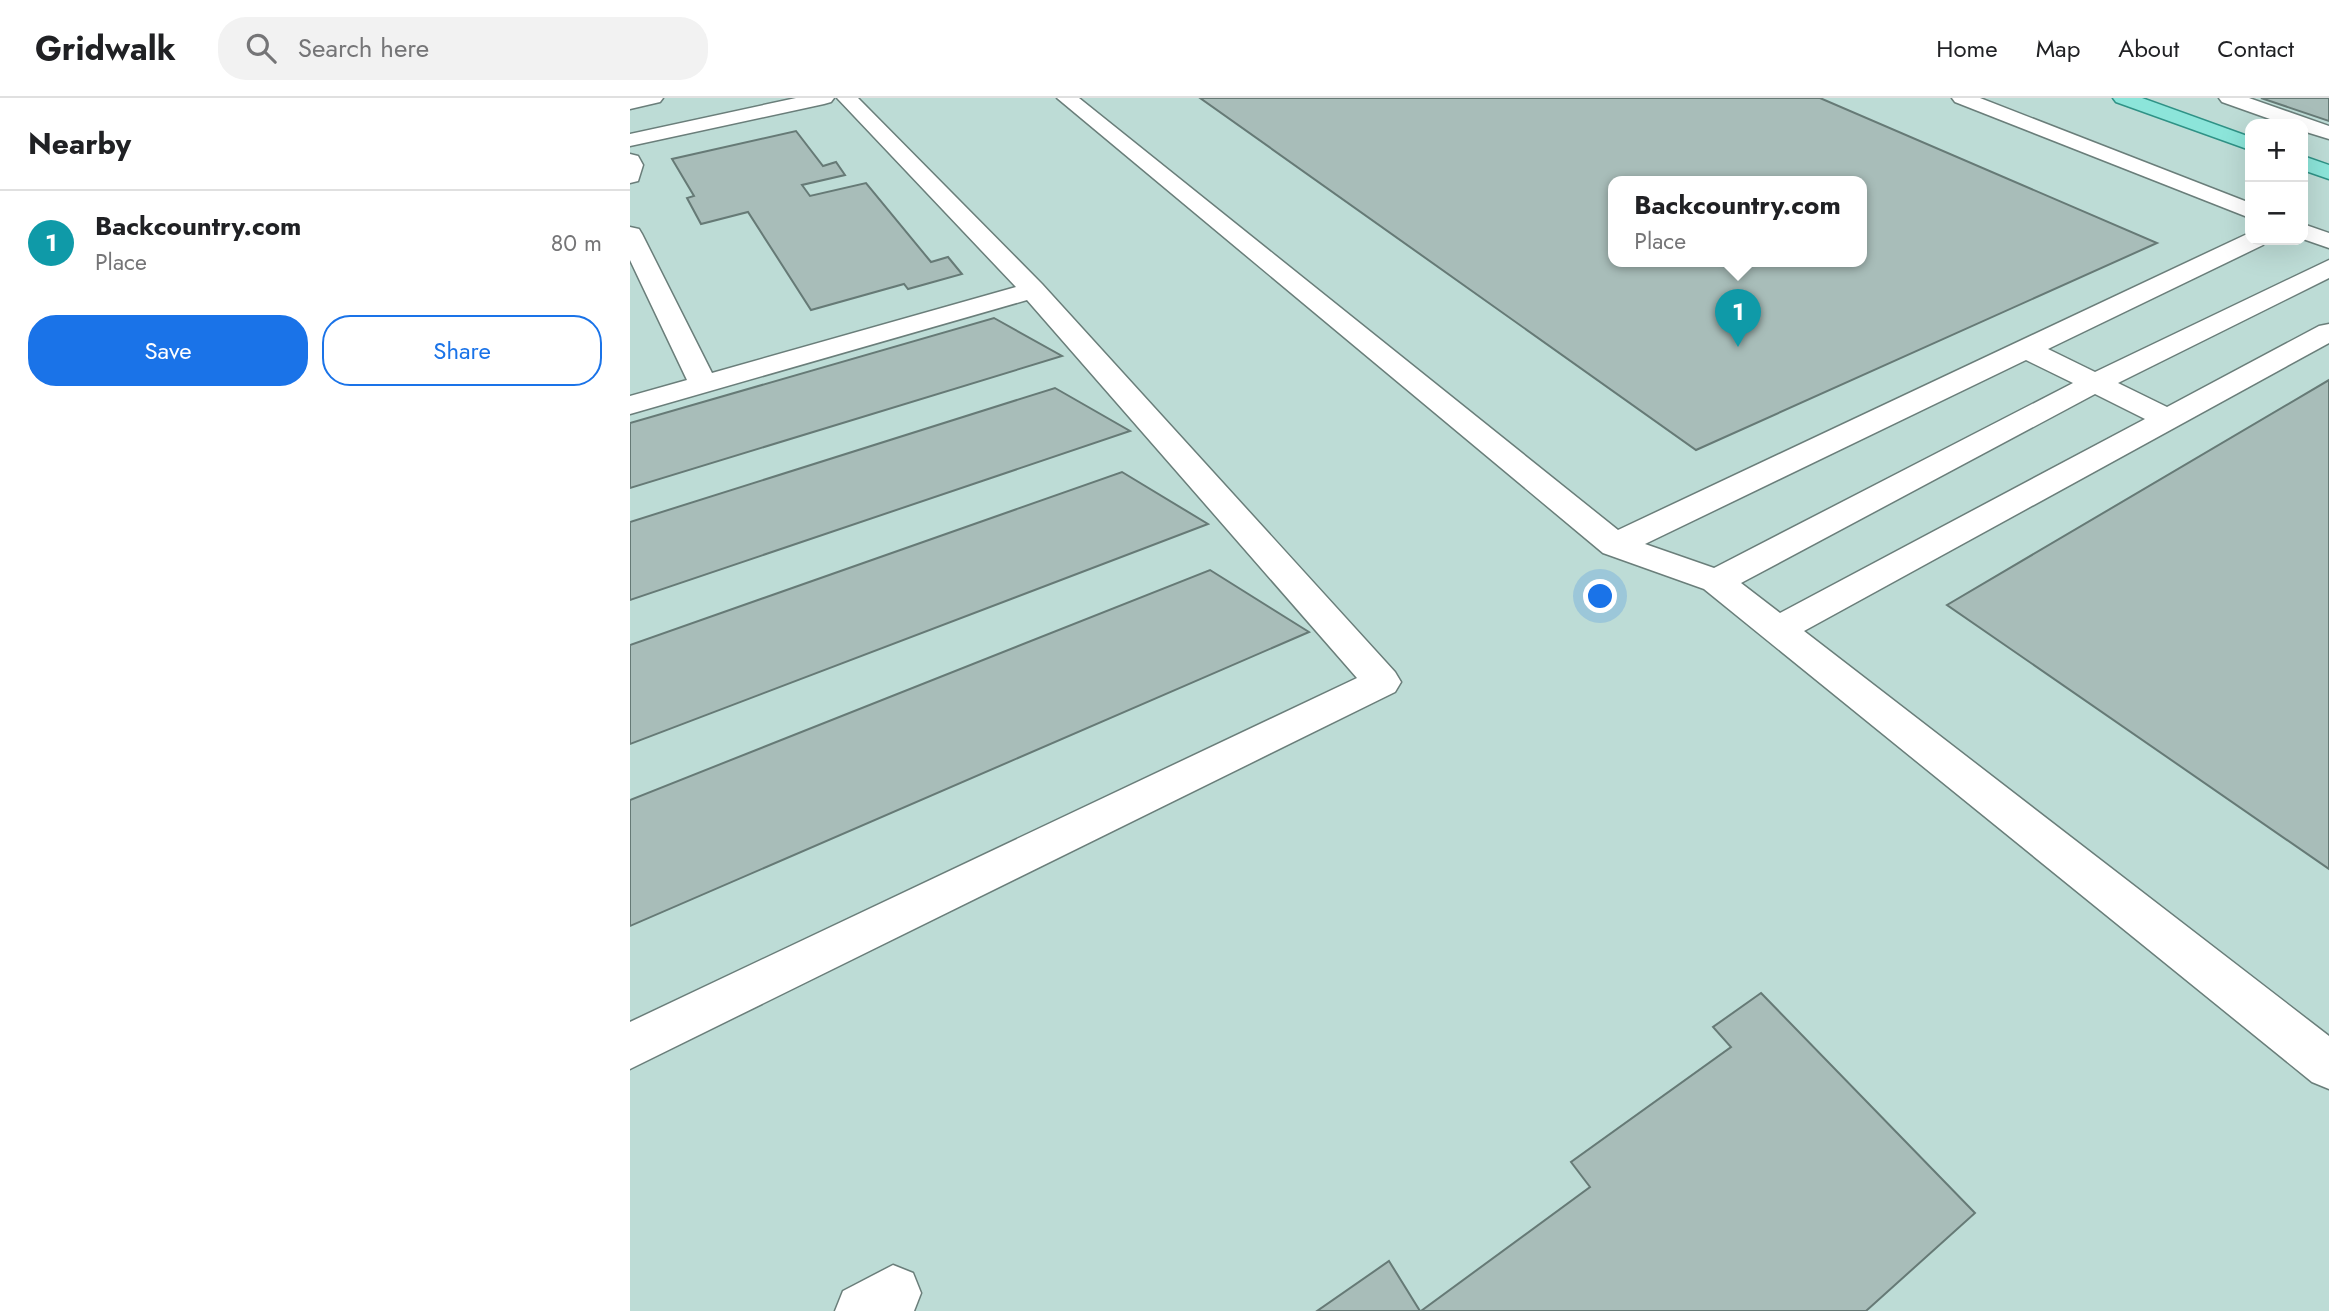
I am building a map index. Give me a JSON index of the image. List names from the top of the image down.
{
  "page": {
    "header": "Gridwalk",
    "search": "Search here",
    "nav": [
      "Home",
      "Map",
      "About",
      "Contact"
    ],
    "heading": "Nearby",
    "map_buttons": ["+", "−"],
    "popup": ["Backcountry.com", "Place"],
    "list": [
      {
        "mark": "1",
        "name": "Backcountry.com",
        "note": "Place",
        "value": "80 m"
      }
    ],
    "pins": "1",
    "buttons": ["Save", "Share"]
  }
}
